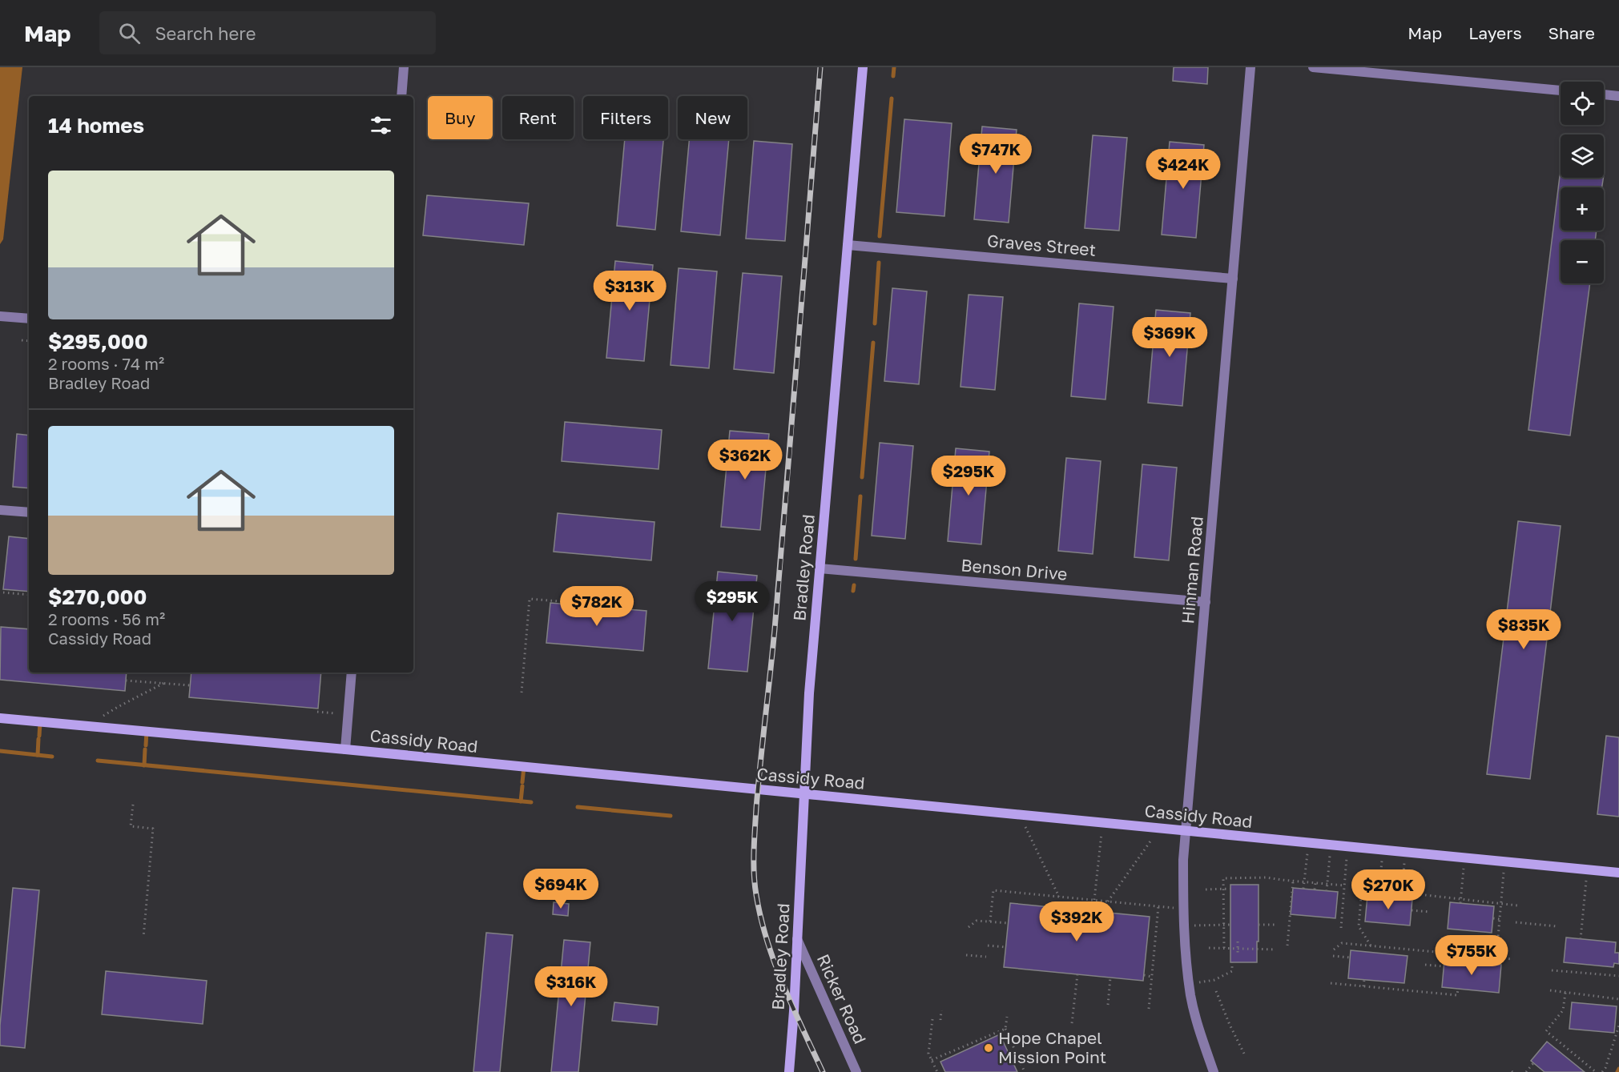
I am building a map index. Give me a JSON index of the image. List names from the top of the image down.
{
  "streets": {
    "street": [
      "Graves Street",
      "Bradley Road",
      "Benson Drive",
      "Hinman Road",
      "Cassidy Road",
      "Ricker Road"
    ]
  },
  "crossings": [
    ["Graves Street", "Bradley Road"],
    ["Graves Street", "Hinman Road"],
    ["Bradley Road", "Benson Drive"],
    ["Bradley Road", "Cassidy Road"],
    ["Bradley Road", "Ricker Road"],
    ["Benson Drive", "Hinman Road"],
    ["Hinman Road", "Cassidy Road"]
  ],
  "places": ["Hope Chapel Mission Point"],
  "page": {
    "header": "Map",
    "search": "Search here",
    "nav": ["Map", "Layers", "Share"],
    "map_buttons": ["+", "−"],
    "chip": [
      "Buy",
      "Rent",
      "Filters",
      "New"
    ],
    "heading": "14 homes",
    "price": [
      "$747K",
      "$424K",
      "$313K",
      "$369K",
      "$362K",
      "$295K",
      "$295K",
      "$782K",
      "$835K",
      "$694K",
      "$270K",
      "$392K",
      "$755K",
      "$316K"
    ],
    "list": [
      {
        "name": "$295,000",
        "note": "2 rooms · 74 m² · Bradley Road"
      },
      {
        "name": "$270,000",
        "note": "2 rooms · 56 m² · Cassidy Road"
      }
    ]
  }
}
